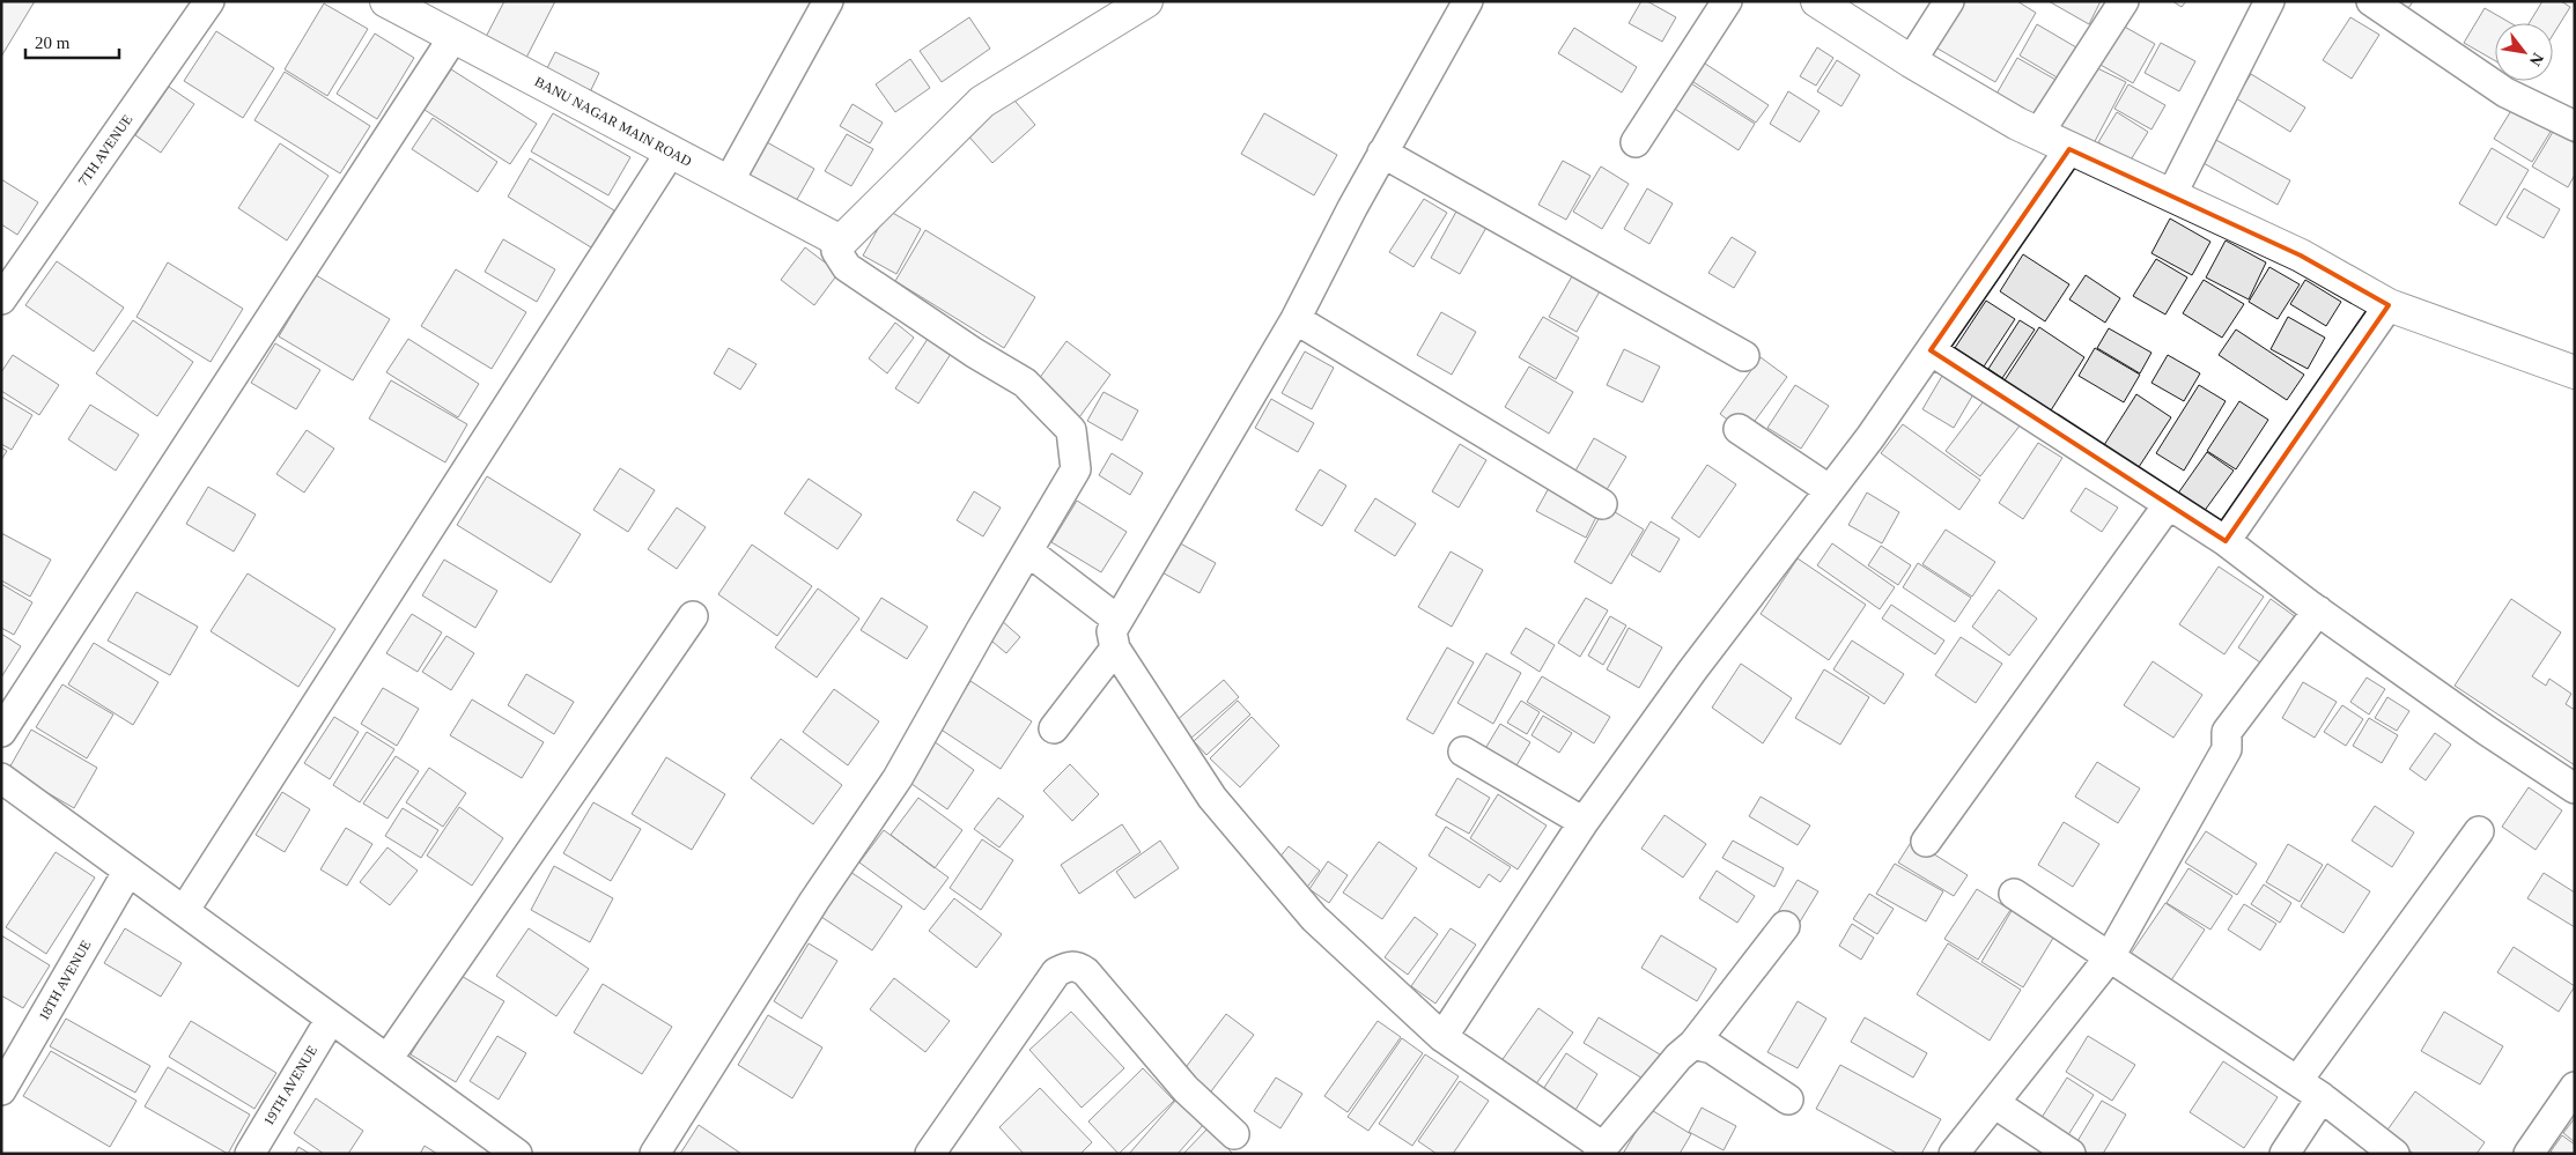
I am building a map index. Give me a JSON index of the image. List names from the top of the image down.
{
  "streets": {
    "street": [
      "BANU NAGAR MAIN ROAD",
      "7TH AVENUE",
      "18TH AVENUE",
      "19TH AVENUE"
    ]
  },
  "scale_bar": "20 m",
  "north": "bottom right"
}
